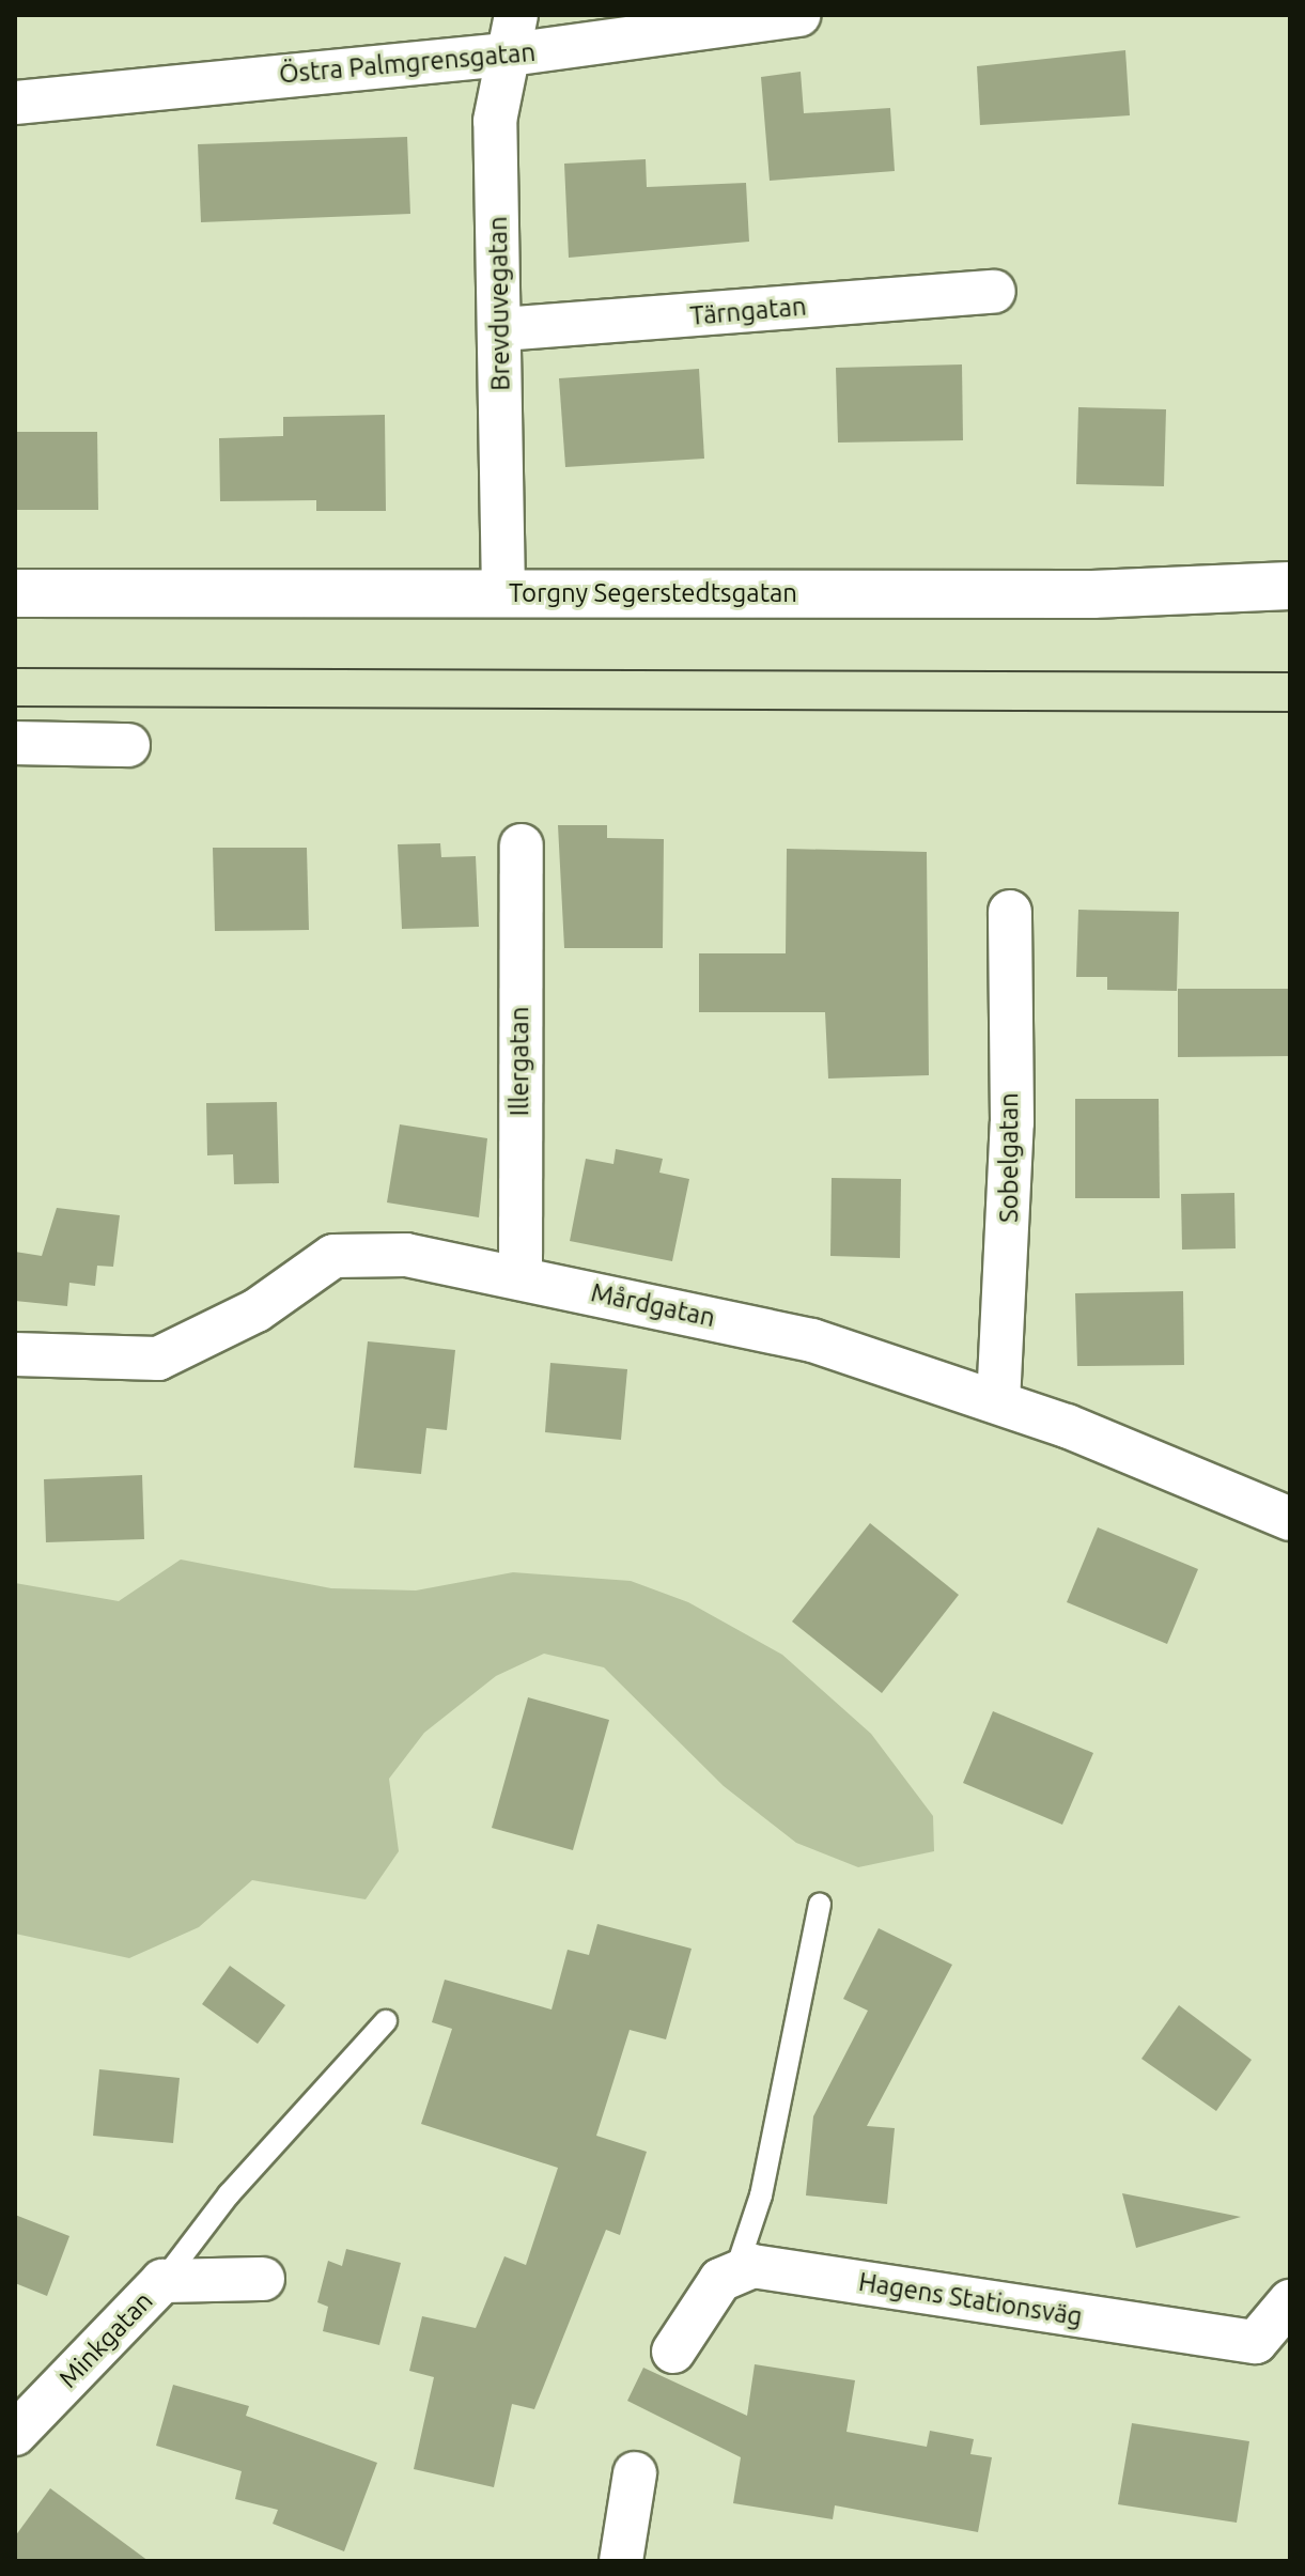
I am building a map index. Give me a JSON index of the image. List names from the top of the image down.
{
  "streets": {
    "street": [
      "Östra Palmgrensgatan",
      "Brevduvegatan",
      "Tärngatan",
      "Torgny Segerstedtsgatan",
      "Illergatan",
      "Sobelgatan",
      "Mårdgatan",
      "Hagens Stationsväg",
      "Minkgatan"
    ]
  },
  "crossings": [
    ["Östra Palmgrensgatan", "Brevduvegatan"],
    ["Brevduvegatan", "Tärngatan"],
    ["Brevduvegatan", "Torgny Segerstedtsgatan"],
    ["Illergatan", "Mårdgatan"],
    ["Sobelgatan", "Mårdgatan"]
  ]
}
